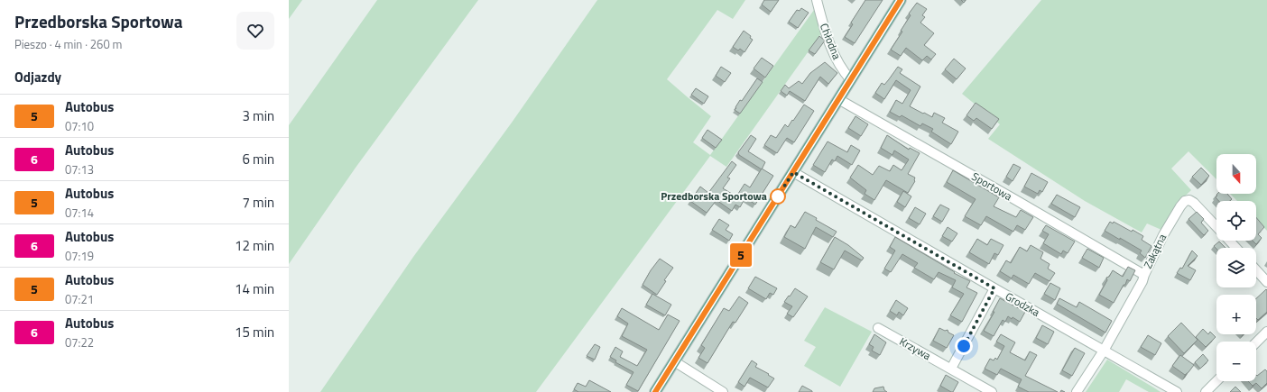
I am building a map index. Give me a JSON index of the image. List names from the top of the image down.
{
  "streets": {
    "street": [
      "Chłodna",
      "Sportowa",
      "Zakątna",
      "Grodzka",
      "Krzywa"
    ]
  },
  "crossings": [
    ["Sportowa", "Zakątna"],
    ["Zakątna", "Grodzka"]
  ],
  "places": ["Przedborska Sportowa"],
  "lines": ["bus line 5"],
  "north": "bottom",
  "page": {
    "heading": [
      ["Przedborska Sportowa", "Pieszo · 4 min · 260 m"],
      "Odjazdy"
    ],
    "on_map": "5",
    "list": [
      {
        "mark": "5",
        "name": "Autobus",
        "note": "07:10",
        "value": "3 min"
      },
      {
        "mark": "6",
        "name": "Autobus",
        "note": "07:13",
        "value": "6 min"
      },
      {
        "mark": "5",
        "name": "Autobus",
        "note": "07:14",
        "value": "7 min"
      },
      {
        "mark": "6",
        "name": "Autobus",
        "note": "07:19",
        "value": "12 min"
      },
      {
        "mark": "5",
        "name": "Autobus",
        "note": "07:21",
        "value": "14 min"
      },
      {
        "mark": "6",
        "name": "Autobus",
        "note": "07:22",
        "value": "15 min"
      }
    ],
    "map_buttons": ["+", "−"]
  }
}
